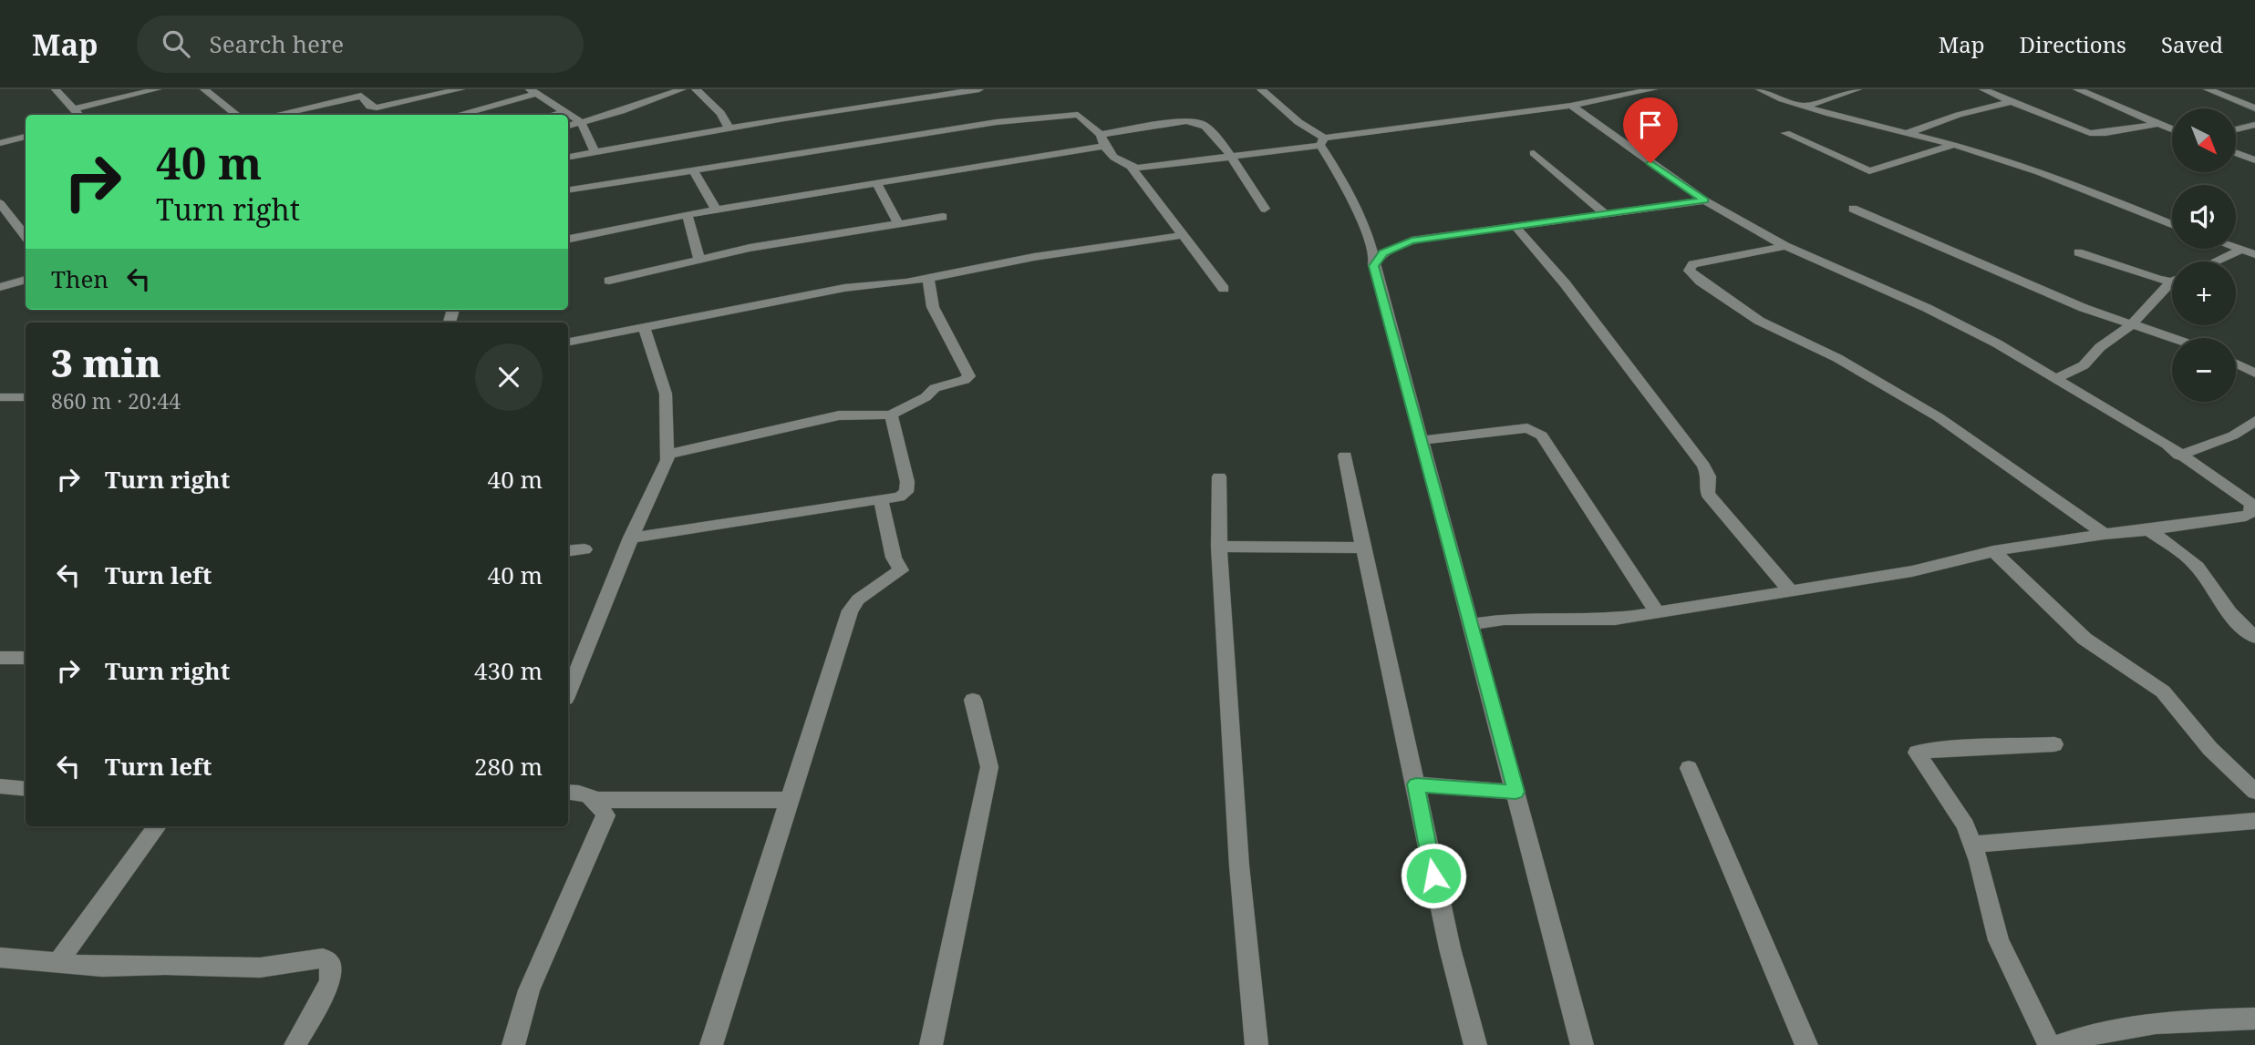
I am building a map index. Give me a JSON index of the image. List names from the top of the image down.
{
  "north": "bottom right",
  "page": {
    "header": "Map",
    "search": "Search here",
    "nav": ["Map", "Directions", "Saved"],
    "map_buttons": ["+", "−"],
    "turn": ["40 m", "Turn right"],
    "then": "Then",
    "heading": ["3 min", "860 m · 20:44"],
    "list": [
      {
        "name": "Turn right",
        "value": "40 m"
      },
      {
        "name": "Turn left",
        "value": "40 m"
      },
      {
        "name": "Turn right",
        "value": "430 m"
      },
      {
        "name": "Turn left",
        "value": "280 m"
      }
    ]
  }
}
